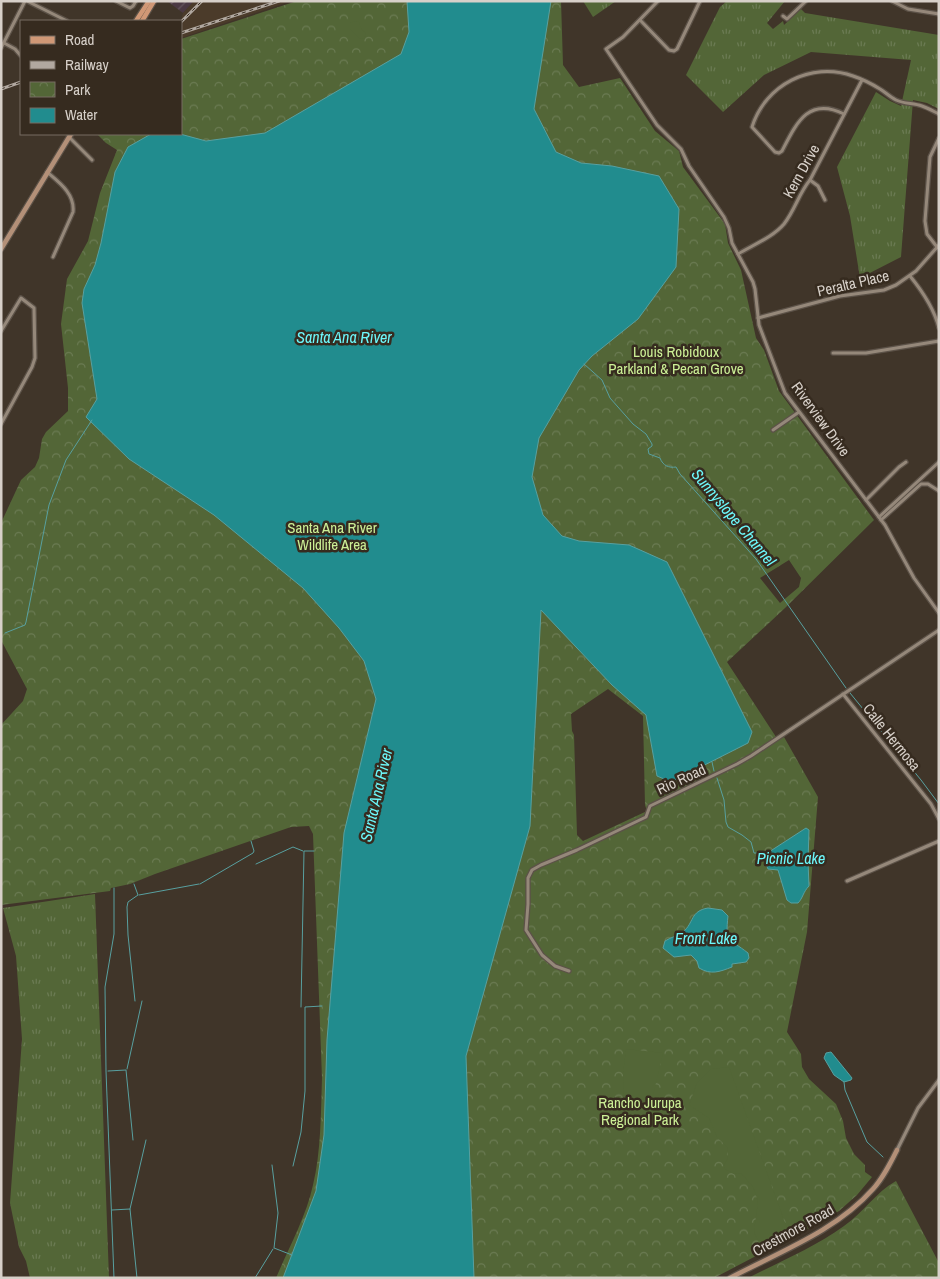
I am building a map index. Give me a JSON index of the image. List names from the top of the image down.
{
  "streets": {
    "street": [
      "Kern Drive",
      "Peralta Place",
      "Riverview Drive",
      "Calle Hermosa",
      "Rio Road",
      "Crestmore Road"
    ]
  },
  "crossings": [
    ["Kern Drive", "Riverview Drive"],
    ["Peralta Place", "Riverview Drive"],
    ["Calle Hermosa", "Rio Road"]
  ],
  "water": [
    "Santa Ana River",
    "Sunnyslope Channel",
    "Picnic Lake",
    "Front Lake"
  ],
  "parks": ["Louis Robidoux Parkland & Pecan Grove", "Santa Ana River Wildlife Area", "Rancho Jurupa Regional Park"],
  "legend": [
    "Road",
    "Railway",
    "Park",
    "Water"
  ]
}
